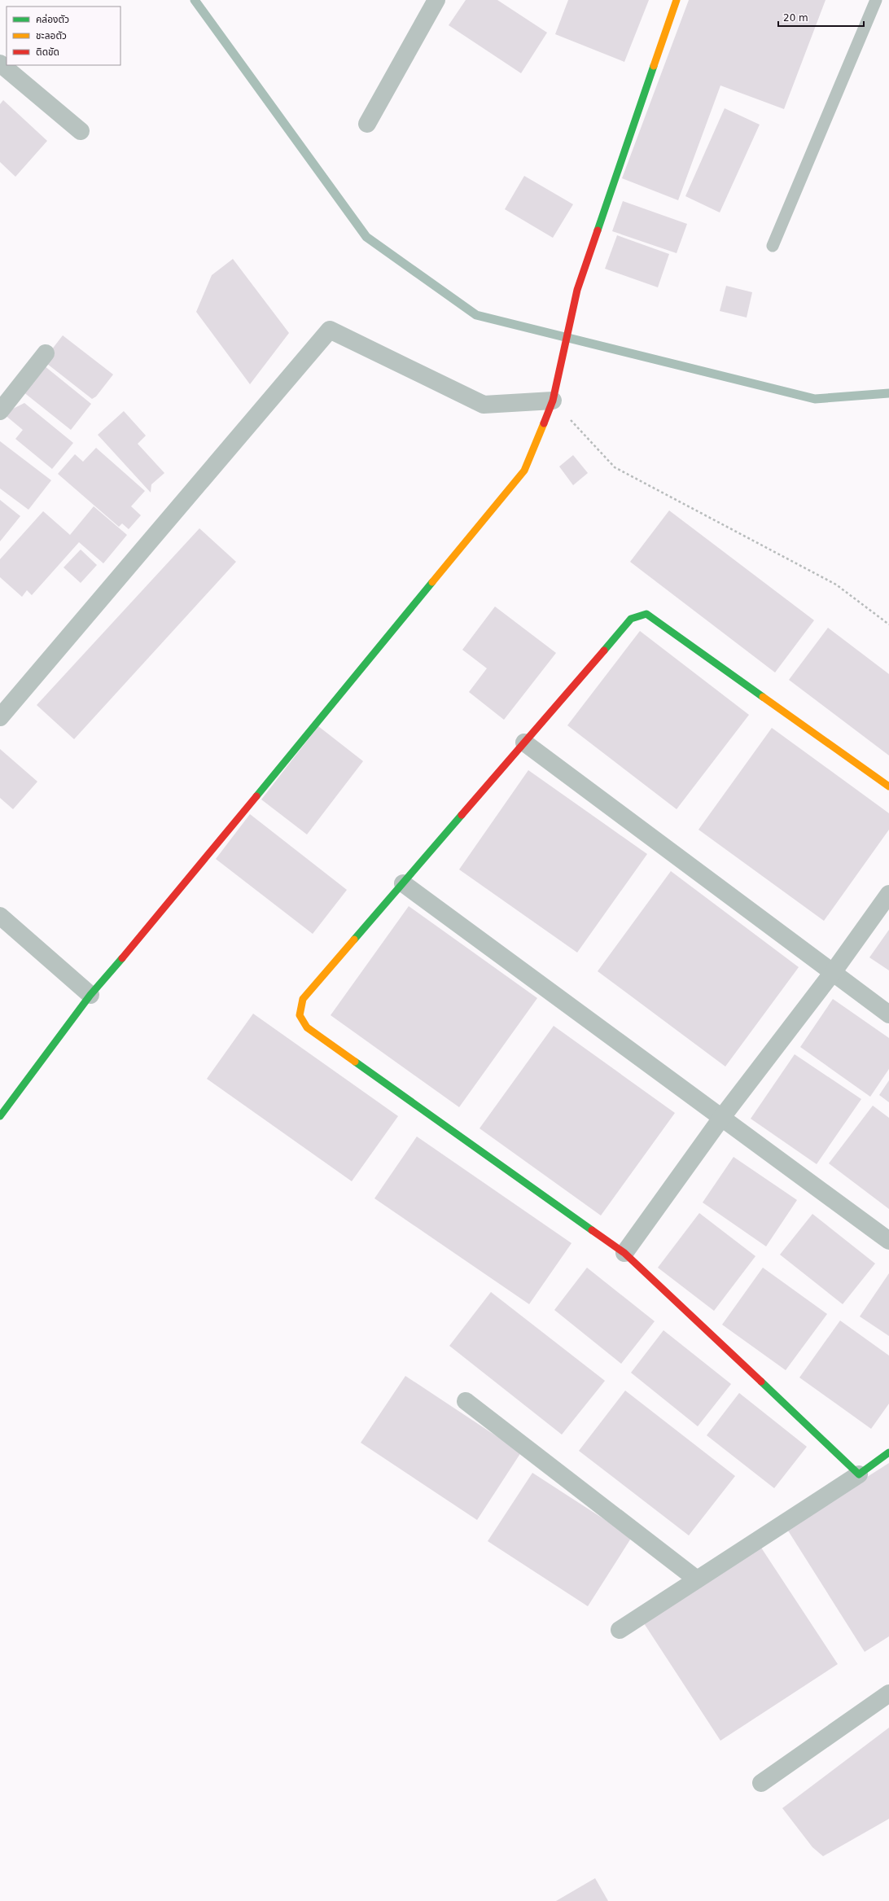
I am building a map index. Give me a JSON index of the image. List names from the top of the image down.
{
  "legend": ["คล่องตัว", "ชะลอตัว", "ติดขัด"],
  "scale_bar": "20 m"
}
